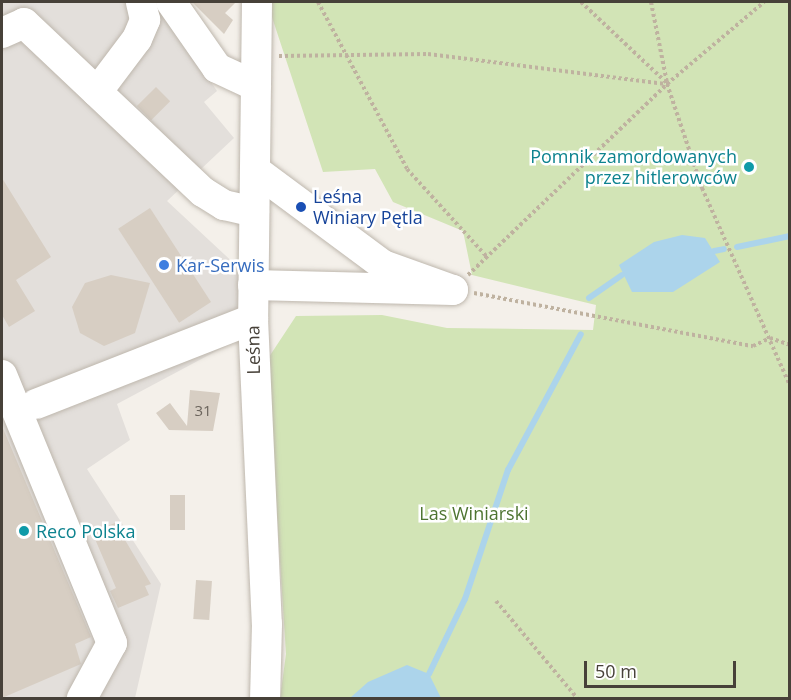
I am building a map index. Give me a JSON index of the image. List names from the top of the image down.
{
  "streets": {
    "street": ["Leśna"]
  },
  "parks": ["Las Winiarski"],
  "places": [
    "Pomnik zamordowanych przez hitlerowców",
    "Leśna Winiary Pętla",
    "Kar-Serwis",
    "Reco Polska"
  ],
  "house_numbers": ["31"],
  "scale_bar": "50 m"
}
